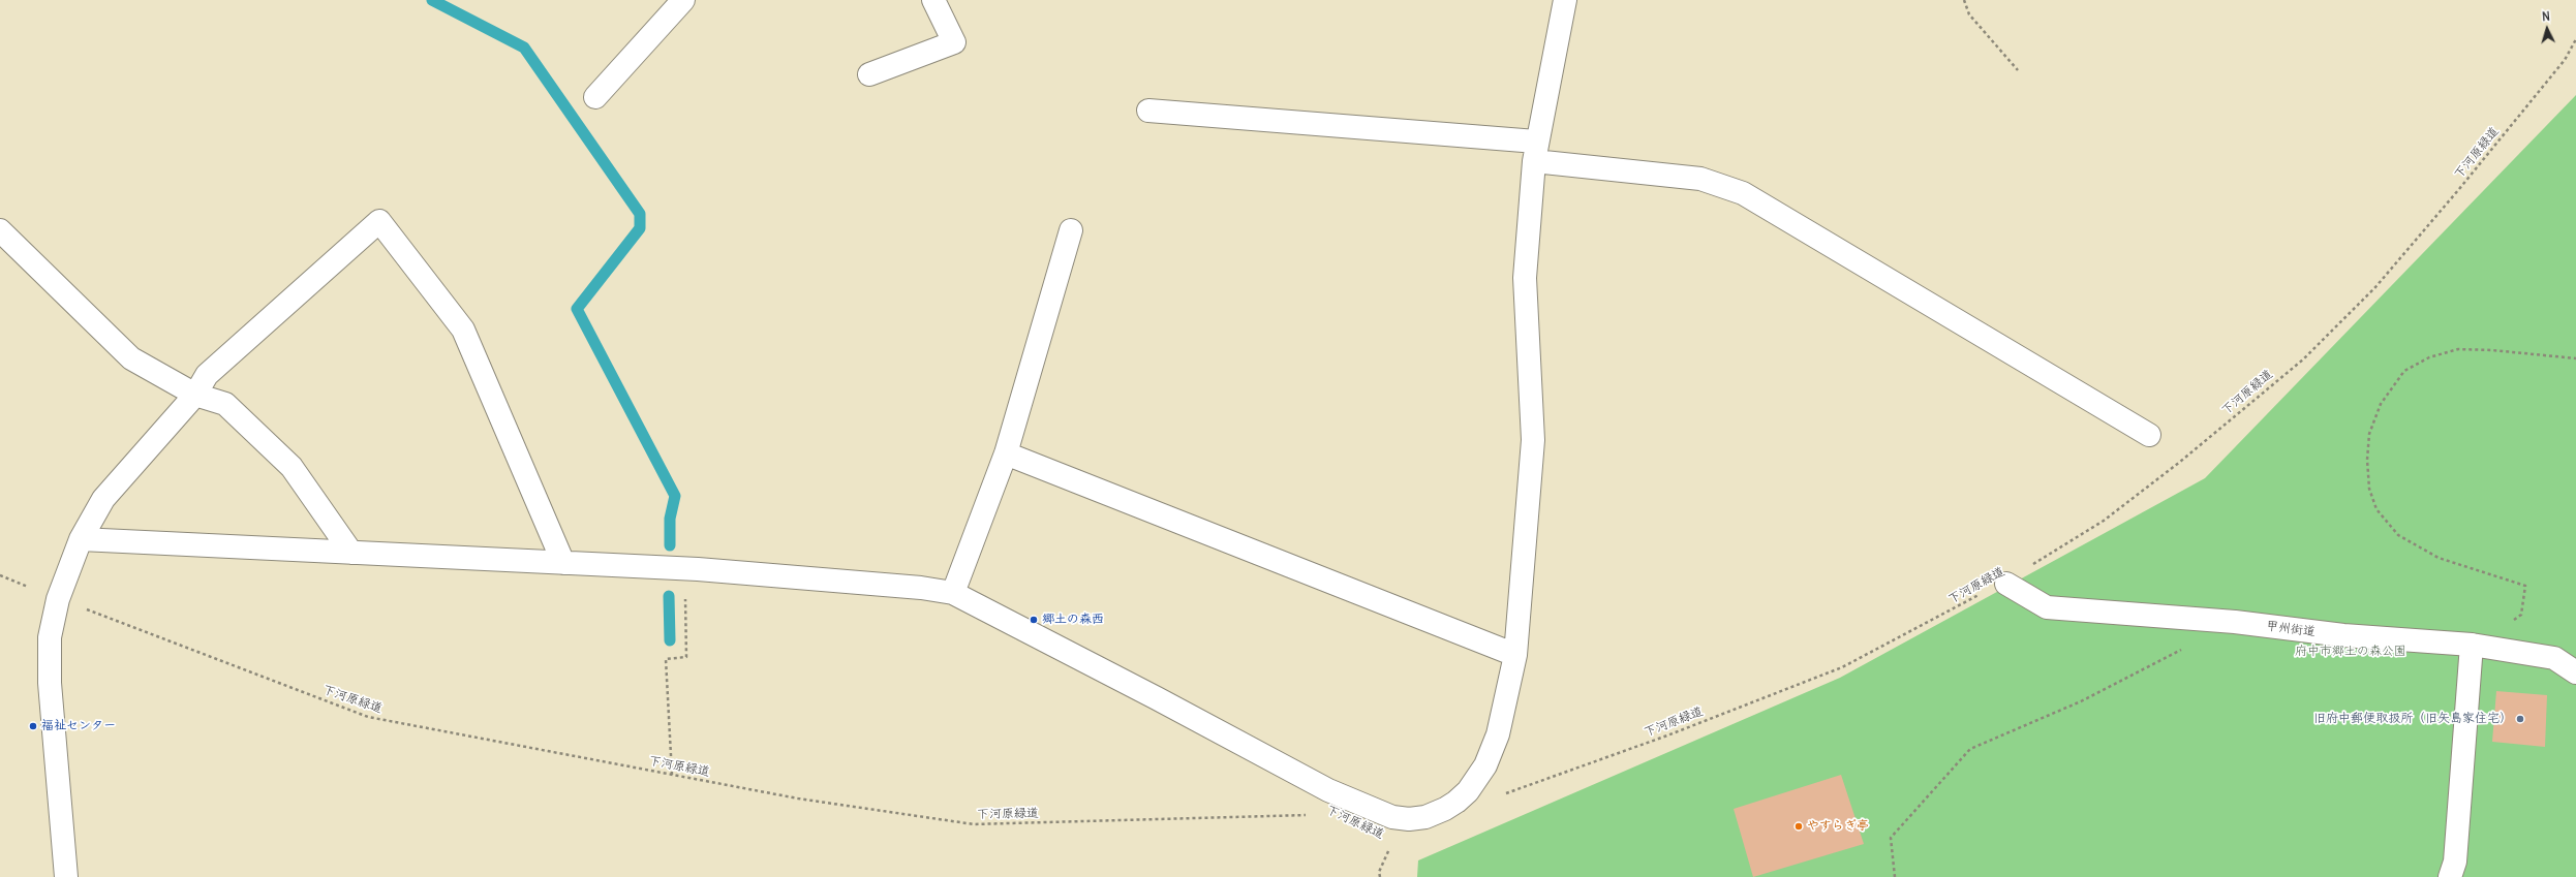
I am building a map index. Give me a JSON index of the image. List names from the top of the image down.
{
  "streets": {
    "street": ["甲州街道"],
    "path": ["下河原緑道"]
  },
  "parks": ["府中市郷土の森公園"],
  "places": [
    "郷土の森西",
    "旧府中郵便取扱所（旧矢島家住宅）",
    "福祉センター",
    "やすらぎ亭"
  ],
  "north": "top"
}
